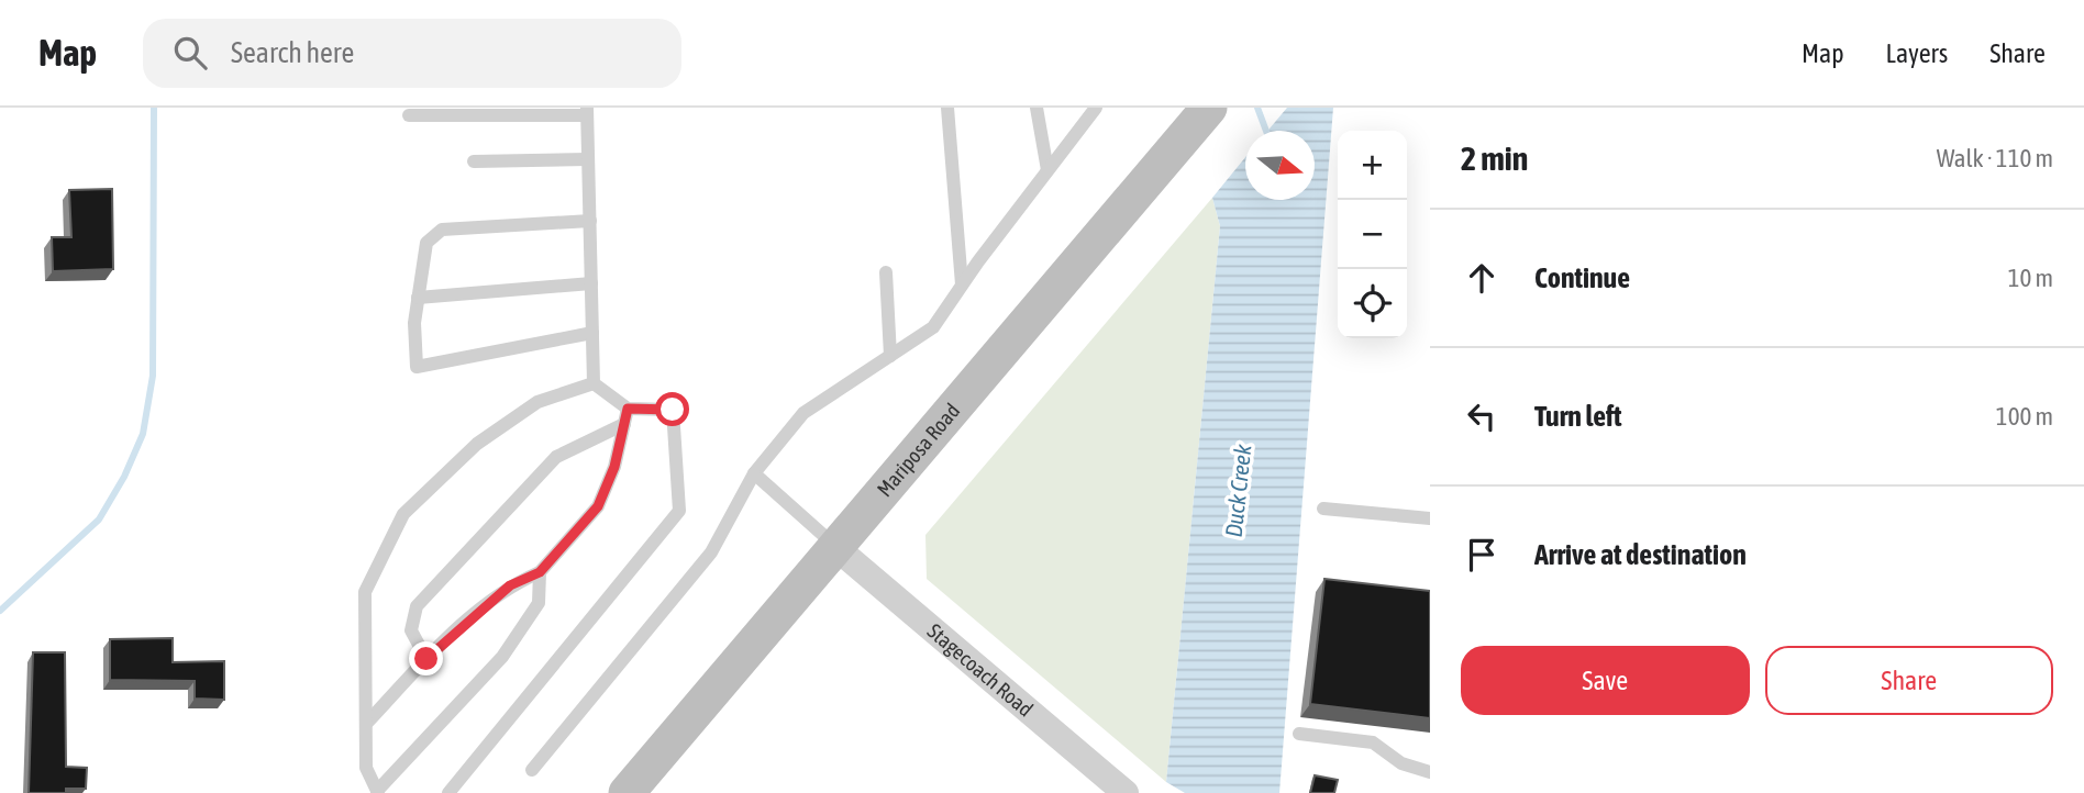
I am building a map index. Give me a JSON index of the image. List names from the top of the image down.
{
  "streets": {
    "main road": ["Mariposa Road"],
    "street": ["Stagecoach Road"]
  },
  "crossings": [
    ["Mariposa Road", "Stagecoach Road"]
  ],
  "water": ["Duck Creek"],
  "north": "right",
  "page": {
    "header": "Map",
    "search": "Search here",
    "nav": ["Map", "Layers", "Share"],
    "heading": ["2 min", "Walk · 110 m"],
    "map_buttons": ["+", "−"],
    "list": [
      ["Continue", "10 m"],
      ["Turn left", "100 m"],
      "Arrive at destination"
    ],
    "buttons": ["Save", "Share"]
  }
}
